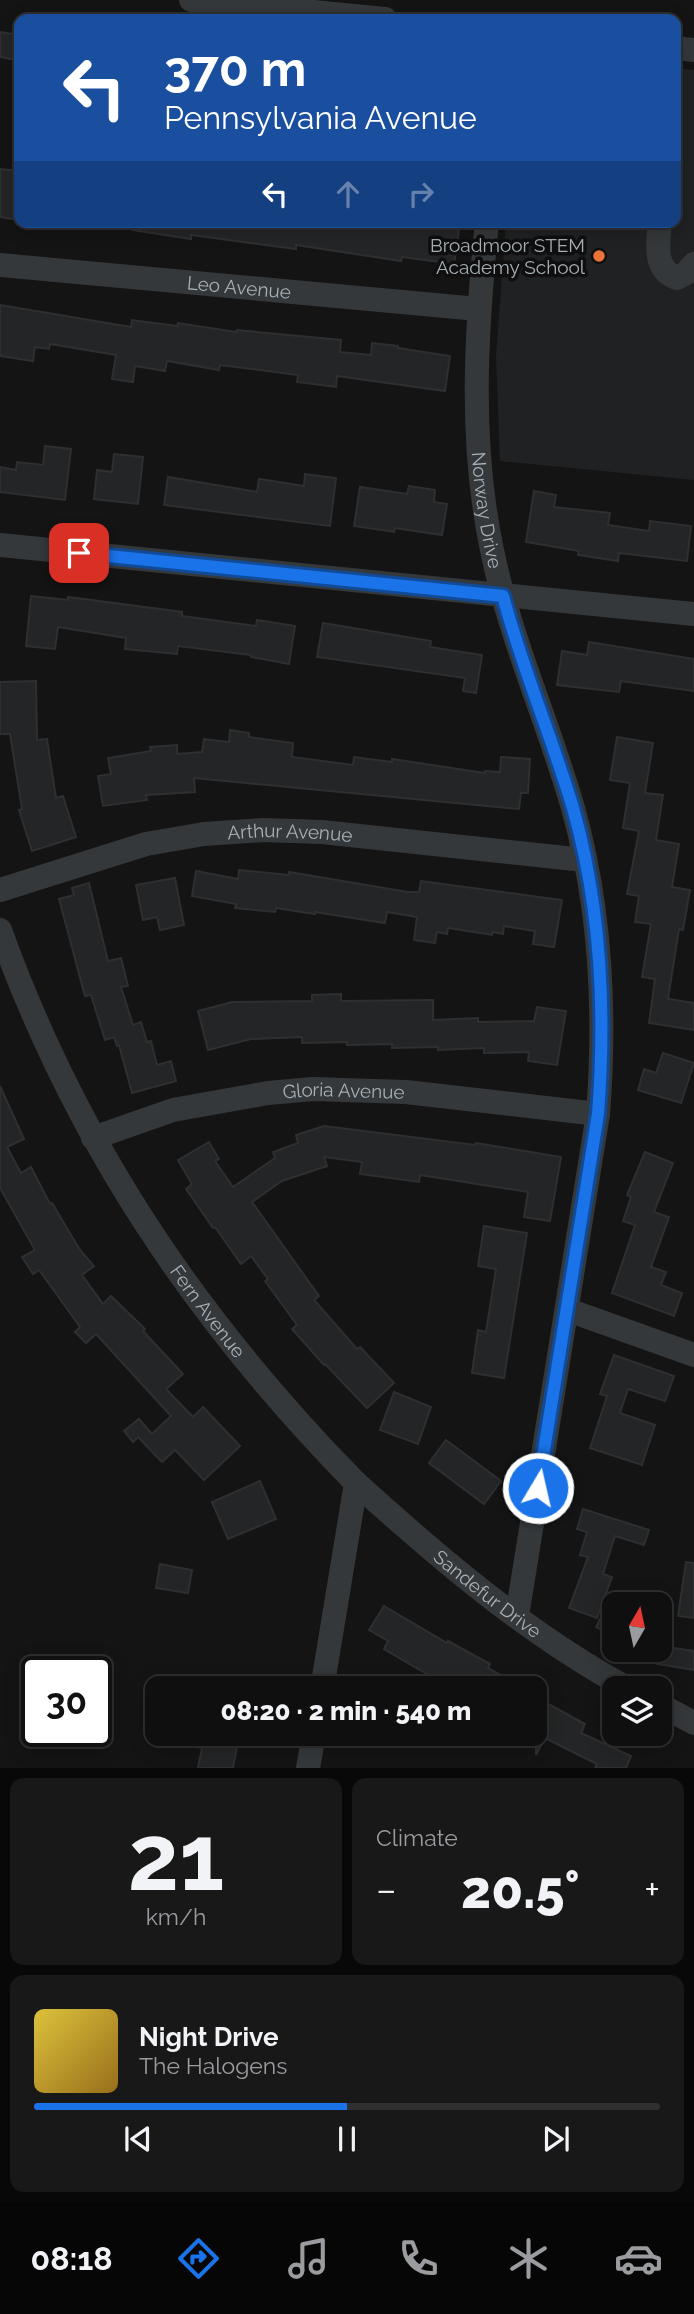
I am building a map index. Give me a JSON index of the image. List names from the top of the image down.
{
  "streets": {
    "street": [
      "Leo Avenue",
      "Norway Drive",
      "Arthur Avenue",
      "Gloria Avenue",
      "Fern Avenue",
      "Sandefur Drive"
    ]
  },
  "crossings": [
    ["Leo Avenue", "Norway Drive"],
    ["Norway Drive", "Arthur Avenue"],
    ["Norway Drive", "Gloria Avenue"],
    ["Norway Drive", "Sandefur Drive"],
    ["Gloria Avenue", "Fern Avenue"],
    ["Fern Avenue", "Sandefur Drive"]
  ],
  "places": ["Broadmoor STEM Academy School"],
  "north": "top",
  "page": {
    "turn": ["370 m", "Pennsylvania Avenue"],
    "limit": "30",
    "trip": "08:20 · 2 min · 540 m",
    "tile": [
      ["21", "km/h"],
      "Climate"
    ],
    "heat": ["−", "20.5°", "+"],
    "song": ["Night Drive", "The Halogens"],
    "tabs": "08:18"
  }
}
